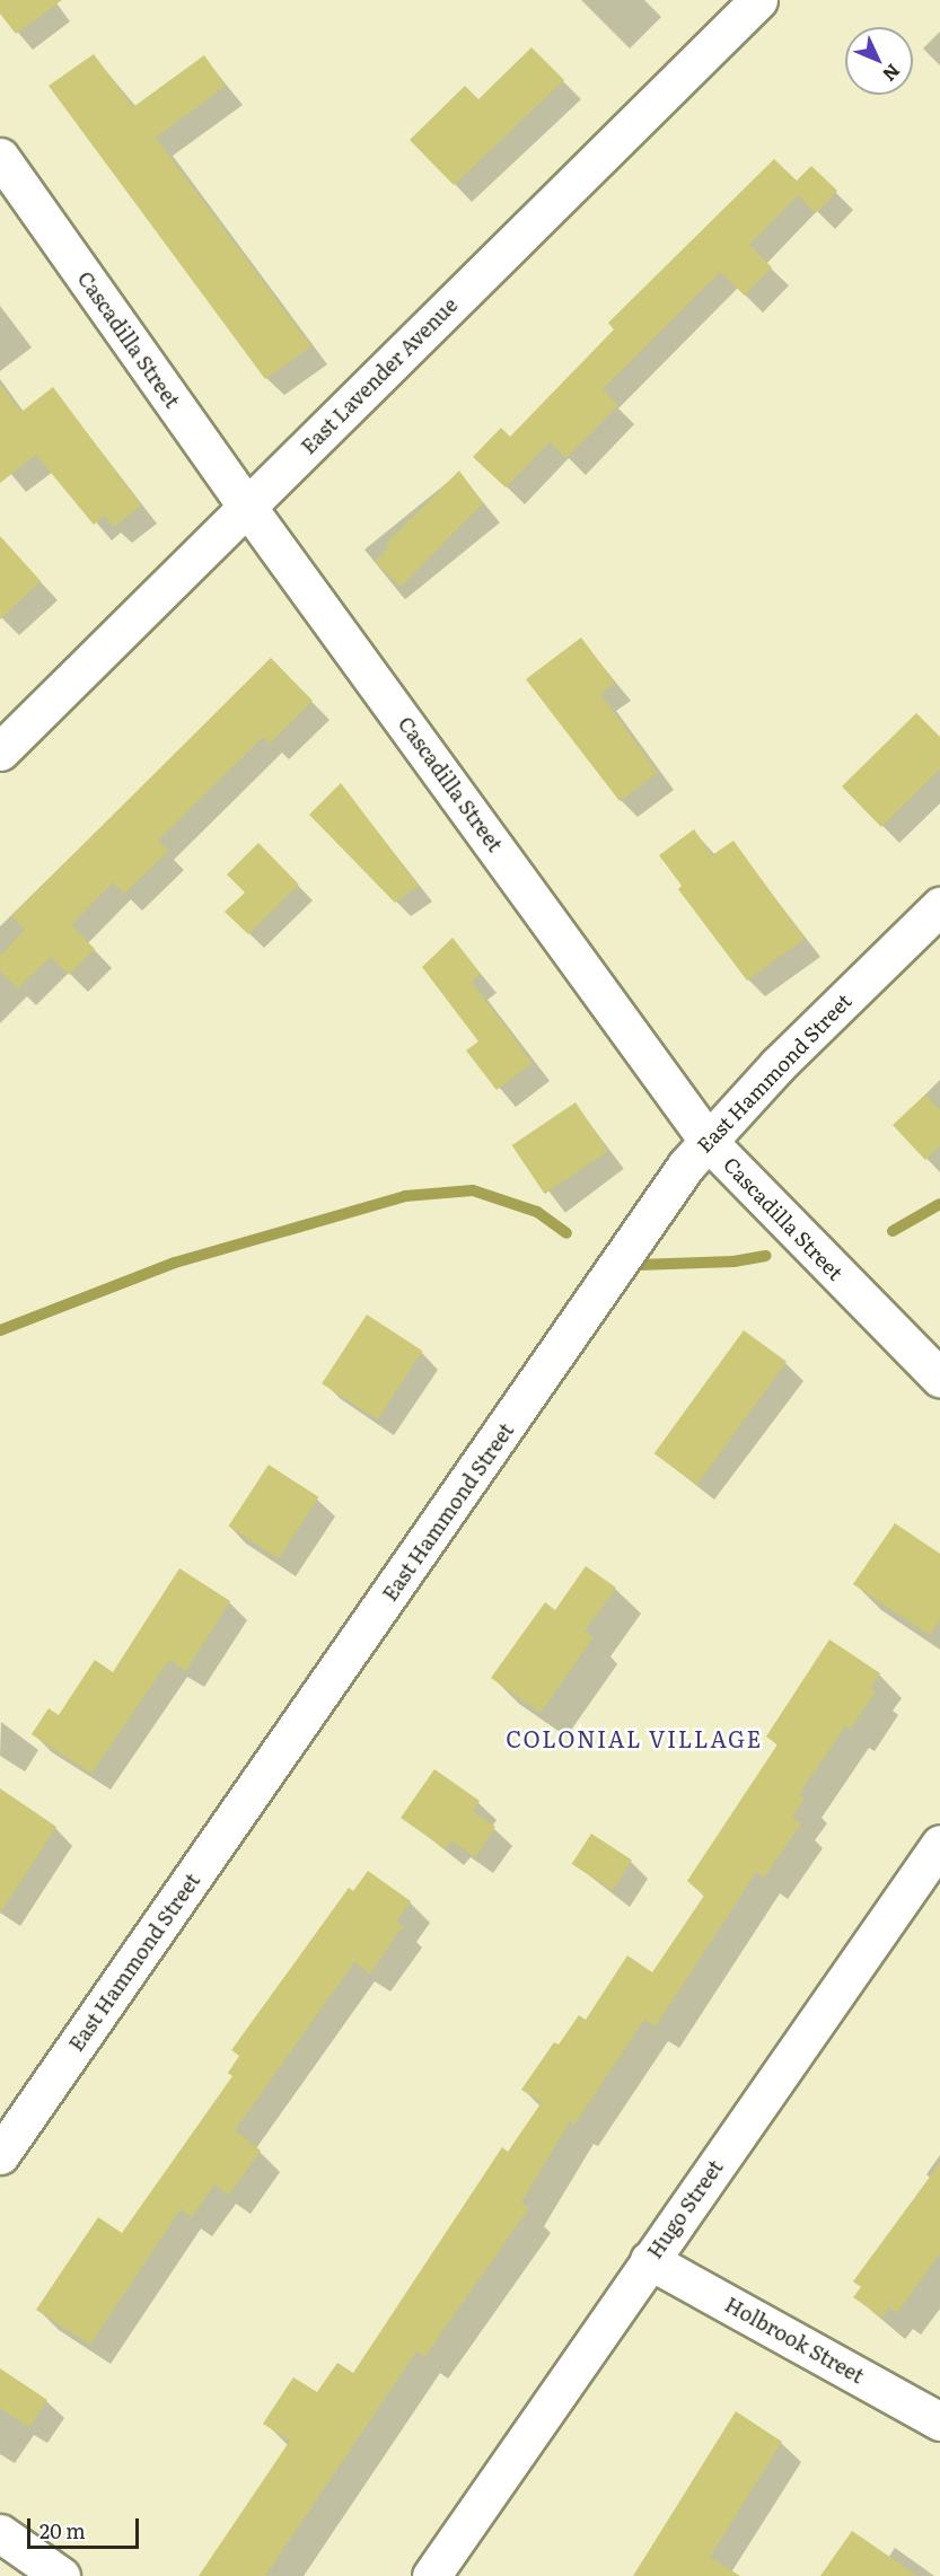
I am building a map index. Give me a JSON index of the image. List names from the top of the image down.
{
  "streets": {
    "street": [
      "Cascadilla Street",
      "East Lavender Avenue",
      "East Hammond Street",
      "Hugo Street",
      "Holbrook Street"
    ]
  },
  "crossings": [
    ["Cascadilla Street", "East Lavender Avenue"],
    ["Cascadilla Street", "East Hammond Street"],
    ["Hugo Street", "Holbrook Street"]
  ],
  "districts": ["COLONIAL VILLAGE"],
  "scale_bar": "20 m",
  "north": "bottom right"
}
